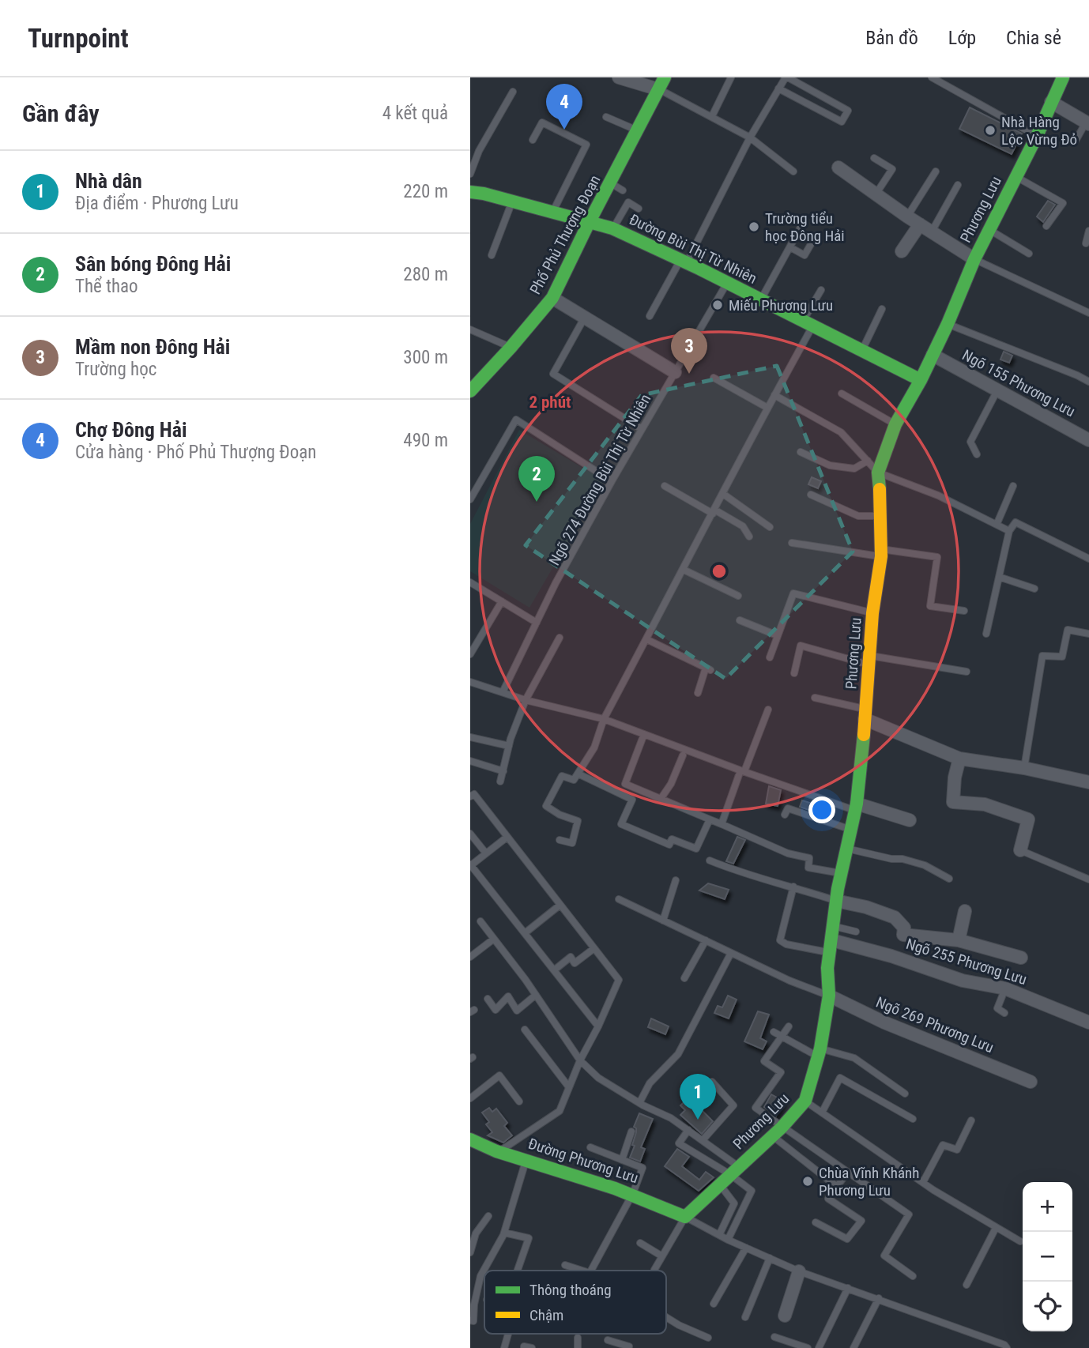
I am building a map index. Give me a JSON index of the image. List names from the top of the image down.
{
  "streets": {
    "street": [
      "Phương Lưu",
      "Phố Phủ Thượng Đoạn",
      "Đường Bùi Thị Từ Nhiên",
      "Ngõ 155 Phương Lưu",
      "Ngõ 255 Phương Lưu",
      "Ngõ 269 Phương Lưu",
      "Đường Phương Lưu"
    ],
    "lane": ["Ngõ 274 Đường Bùi Thị Từ Nhiên"]
  },
  "crossings": [
    ["Phương Lưu", "Đường Bùi Thị Từ Nhiên"],
    ["Phương Lưu", "Ngõ 155 Phương Lưu"],
    ["Phương Lưu", "Ngõ 255 Phương Lưu"],
    ["Phương Lưu", "Ngõ 269 Phương Lưu"],
    ["Phương Lưu", "Đường Phương Lưu"],
    ["Phố Phủ Thượng Đoạn", "Đường Bùi Thị Từ Nhiên"],
    ["Đường Bùi Thị Từ Nhiên", "Ngõ 274 Đường Bùi Thị Từ Nhiên"]
  ],
  "places": [
    "Nhà Hàng Lộc Vừng Đỏ",
    "Trường tiểu học Đông Hải",
    "Miếu Phương Lưu",
    "Chùa Vĩnh Khánh Phương Lưu"
  ],
  "legend": ["Thông thoáng", "Chậm"],
  "page": {
    "header": "Turnpoint",
    "nav": ["Bản đồ", "Lớp", "Chia sẻ"],
    "heading": ["Gần đây", "4 kết quả"],
    "pins": [
      "4",
      "3",
      "2",
      "1"
    ],
    "list": [
      {
        "mark": "1",
        "name": "Nhà dân",
        "note": "Địa điểm · Phương Lưu",
        "value": "220 m"
      },
      {
        "mark": "2",
        "name": "Sân bóng Đông Hải",
        "note": "Thể thao",
        "value": "280 m"
      },
      {
        "mark": "3",
        "name": "Mầm non Đông Hải",
        "note": "Trường học",
        "value": "300 m"
      },
      {
        "mark": "4",
        "name": "Chợ Đông Hải",
        "note": "Cửa hàng · Phố Phủ Thượng Đoạn",
        "value": "490 m"
      }
    ],
    "map_buttons": ["+", "−"]
  },
  "rings": ["2 phút"]
}
